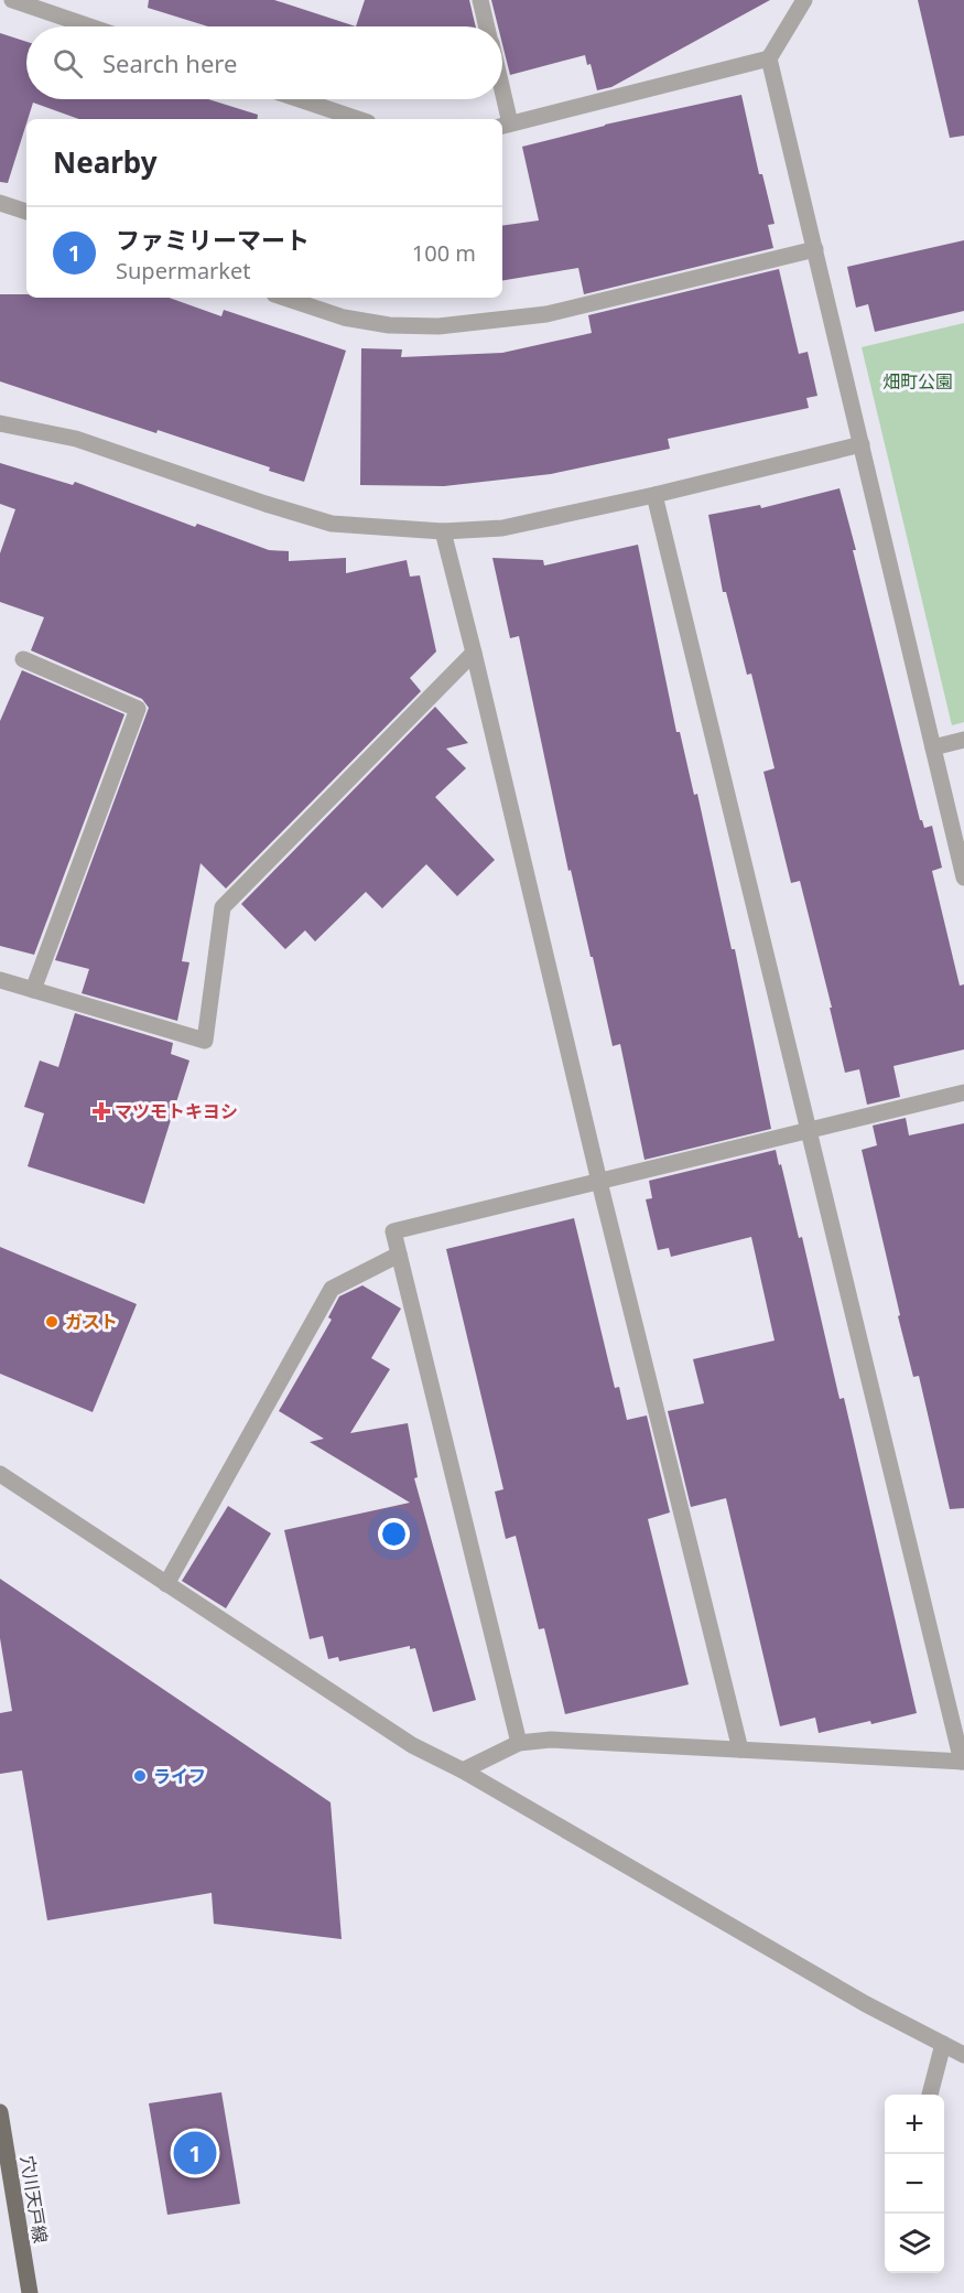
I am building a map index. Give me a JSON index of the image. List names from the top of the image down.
{
  "streets": {
    "main road": ["穴川天戸線"]
  },
  "parks": ["畑町公園"],
  "places": {
    "health": ["マツモトキヨシ"],
    "other": ["ガスト", "ライフ"]
  },
  "page": {
    "search": "Search here",
    "heading": "Nearby",
    "list": [
      {
        "mark": "1",
        "name": "ファミリーマート",
        "note": "Supermarket",
        "value": "100 m"
      }
    ],
    "map_buttons": ["+", "−"],
    "pins": "1"
  }
}
